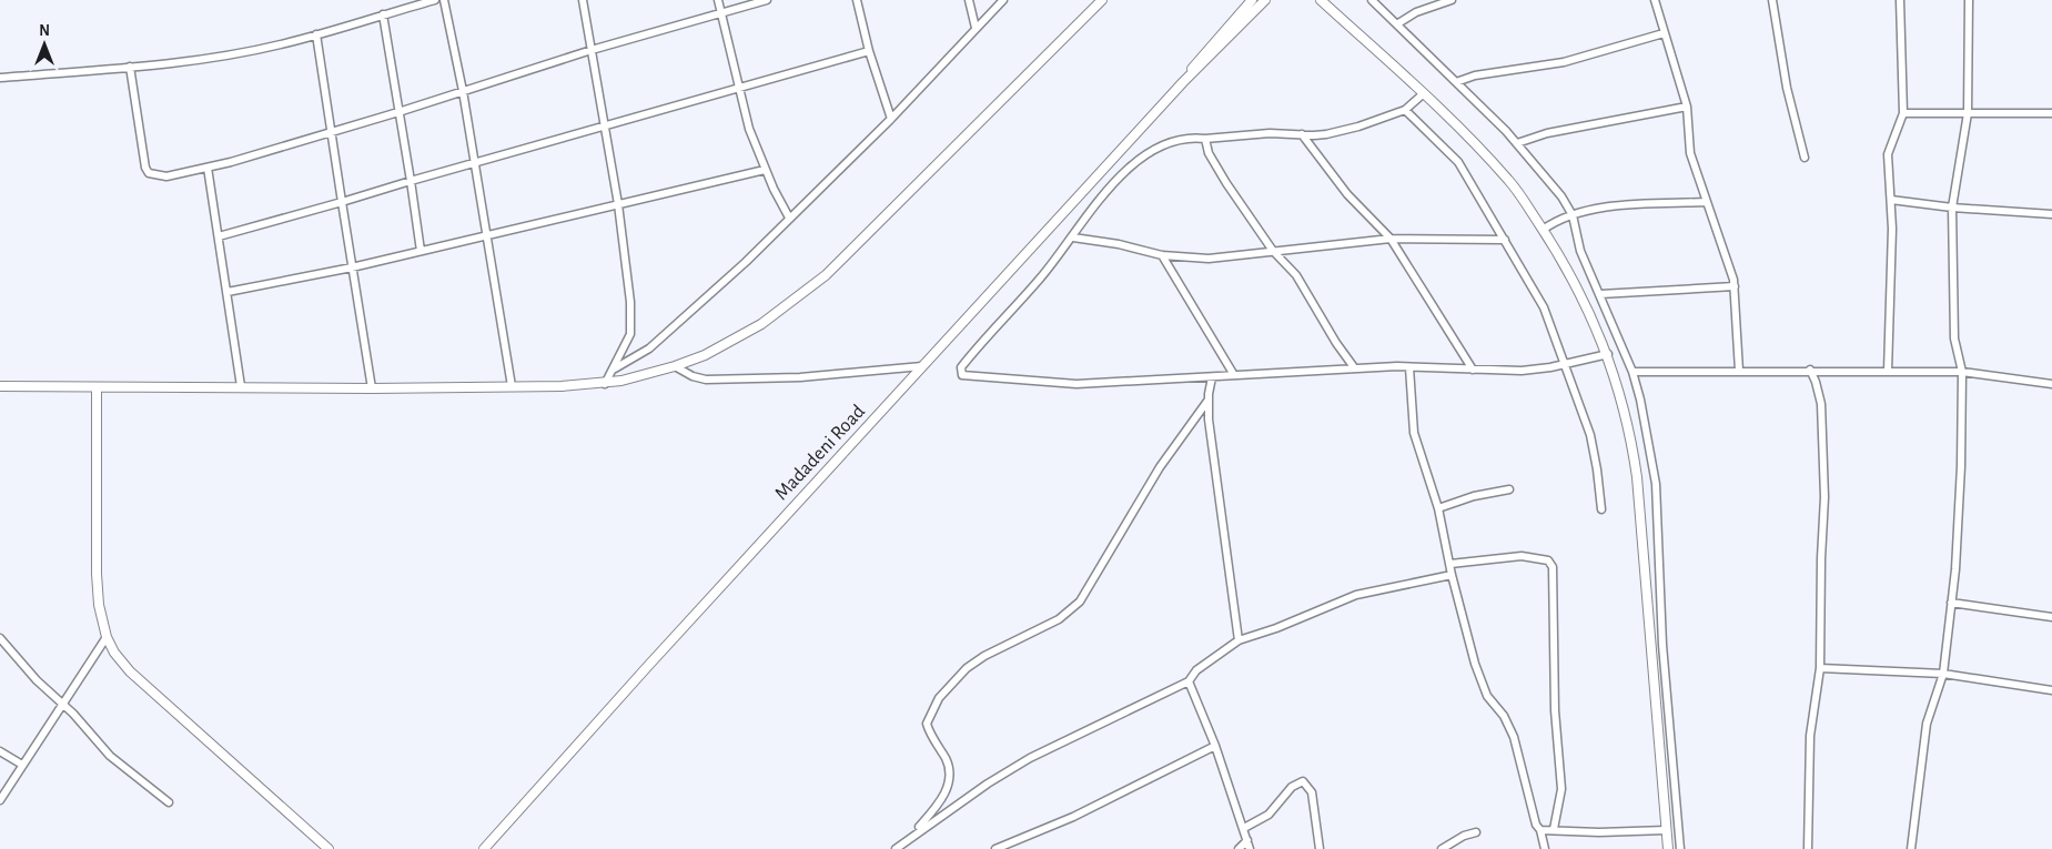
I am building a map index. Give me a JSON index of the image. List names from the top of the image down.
{
  "streets": {
    "street": ["Madadeni Road"]
  },
  "north": "top"
}
